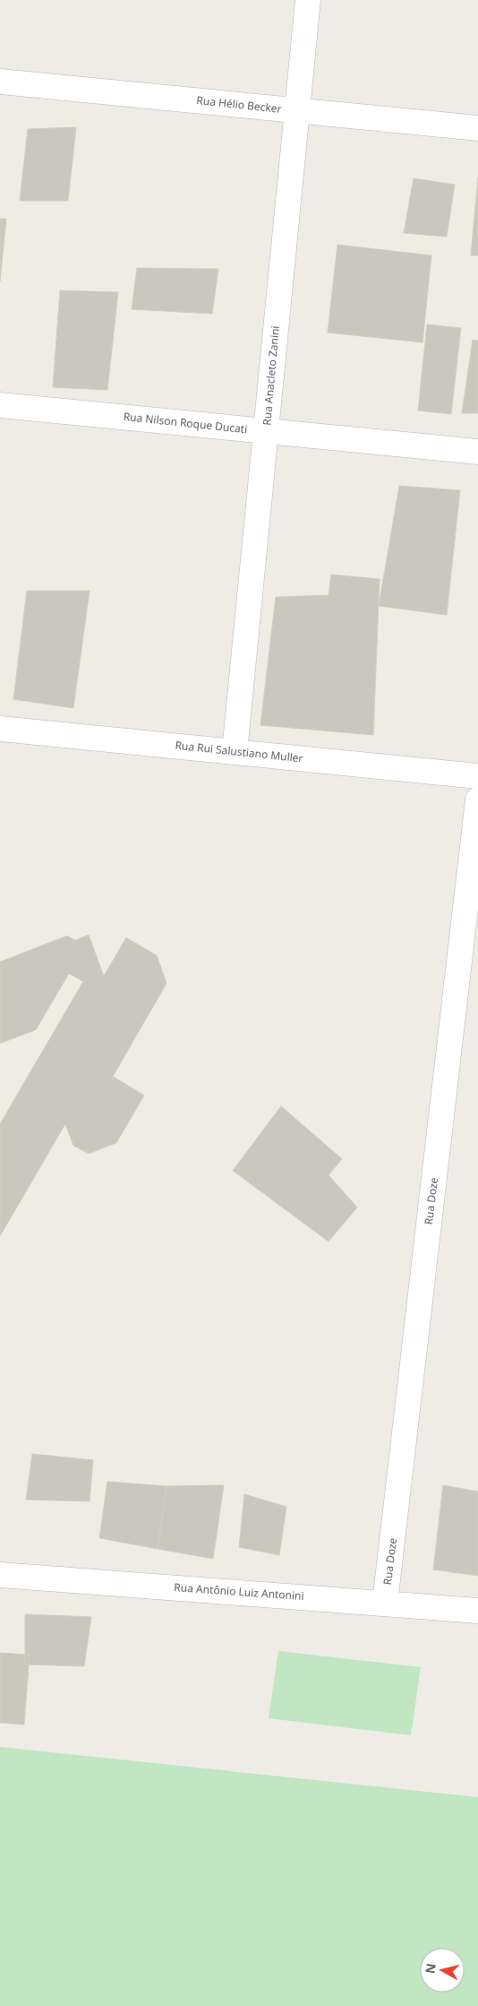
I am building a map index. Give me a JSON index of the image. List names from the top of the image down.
{
  "streets": {
    "street": [
      "Rua Hélio Becker",
      "Rua Anacleto Zanini",
      "Rua Nilson Roque Ducati",
      "Rua Rui Salustiano Muller",
      "Rua Doze",
      "Rua Antônio Luiz Antonini"
    ]
  },
  "crossings": [
    ["Rua Hélio Becker", "Rua Anacleto Zanini"],
    ["Rua Anacleto Zanini", "Rua Nilson Roque Ducati"],
    ["Rua Anacleto Zanini", "Rua Rui Salustiano Muller"],
    ["Rua Doze", "Rua Antônio Luiz Antonini"]
  ],
  "north": "left"
}
